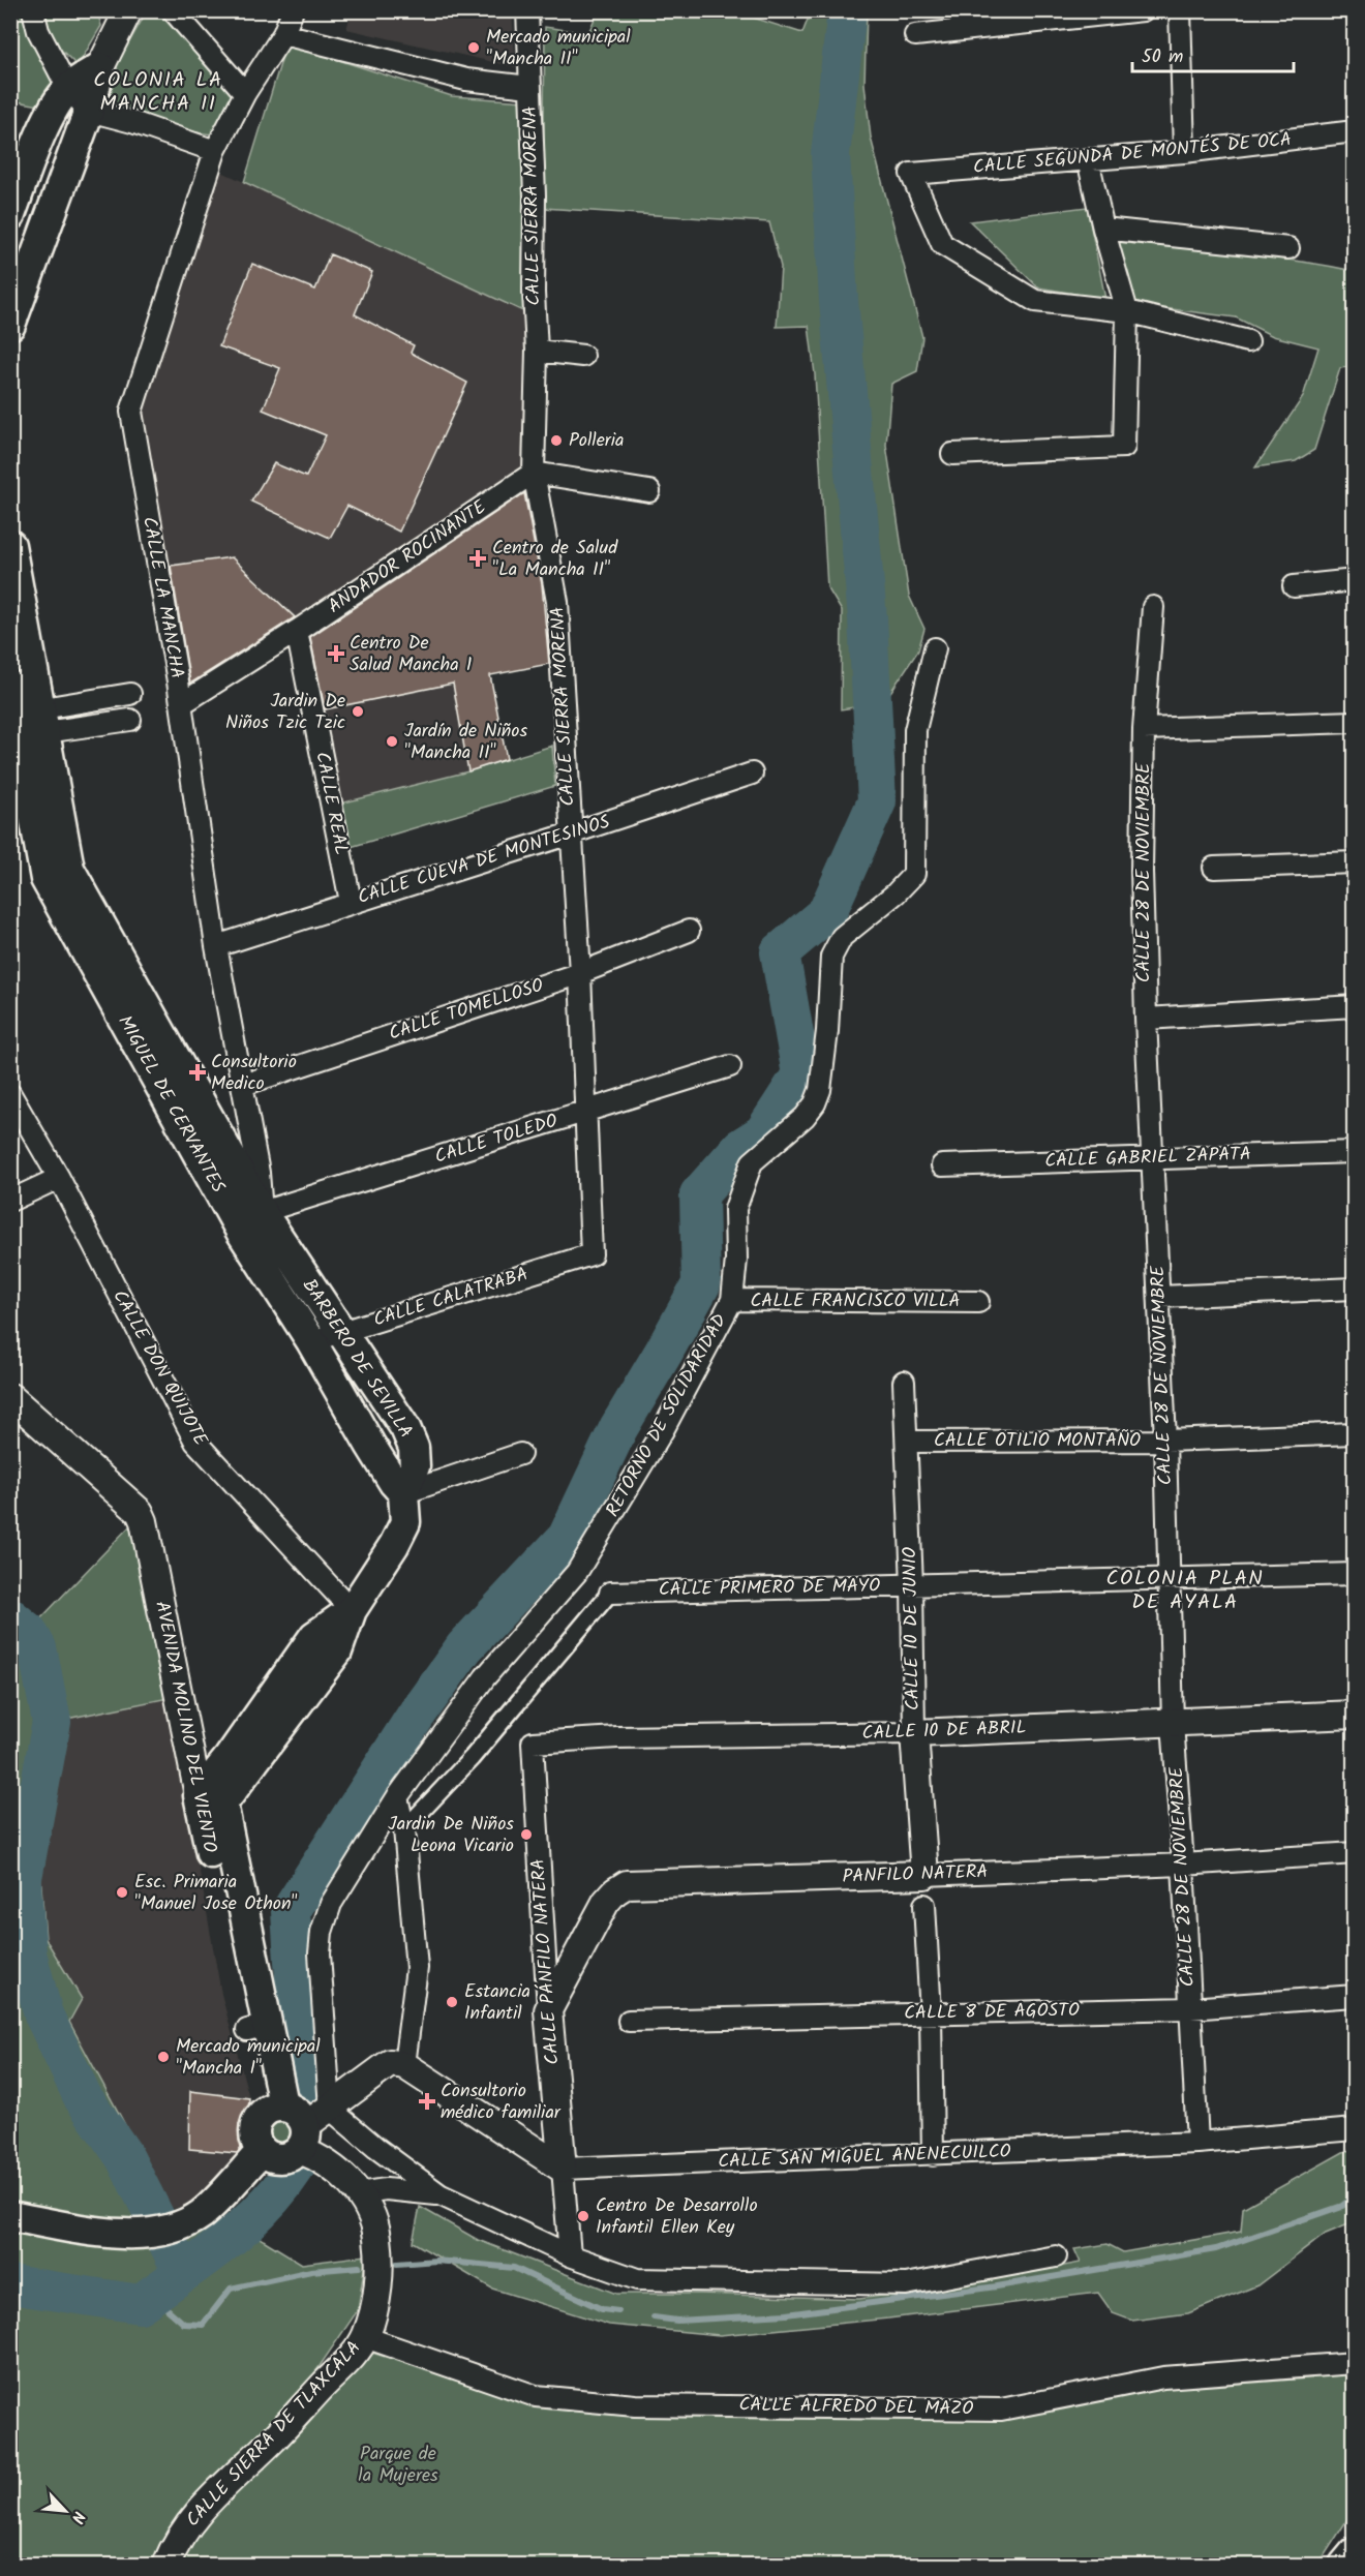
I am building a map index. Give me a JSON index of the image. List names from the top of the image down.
{
  "streets": {
    "main road": ["MIGUEL DE CERVANTES", "BARBERO DE SEVILLA", "AVENIDA MOLINO DEL VIENTO"],
    "street": [
      "CALLE SEGUNDA DE MONTÉS DE OCA",
      "CALLE SIERRA MORENA",
      "ANDADOR ROCINANTE",
      "CALLE LA MANCHA",
      "CALLE REAL",
      "CALLE CUEVA DE MONTESINOS",
      "CALLE 28 DE NOVIEMBRE",
      "CALLE TOMELLOSO",
      "CALLE TOLEDO",
      "CALLE GABRIEL ZAPATA",
      "CALLE CALATRABA",
      "CALLE FRANCISCO VILLA",
      "CALLE DON QUIJOTE",
      "RETORNO DE SOLIDARIDAD",
      "CALLE OTILIO MONTAÑO",
      "CALLE PRIMERO DE MAYO",
      "CALLE 10 DE JUNIO",
      "CALLE 10 DE ABRIL",
      "PANFILO NATERA",
      "CALLE PÁNFILO NATERA",
      "CALLE 8 DE AGOSTO",
      "CALLE SAN MIGUEL ANENECUILCO",
      "CALLE ALFREDO DEL MAZO",
      "CALLE SIERRA DE TLAXCALA"
    ]
  },
  "crossings": [
    ["CALLE SIERRA MORENA", "ANDADOR ROCINANTE"],
    ["CALLE SIERRA MORENA", "CALLE CUEVA DE MONTESINOS"],
    ["CALLE SIERRA MORENA", "CALLE TOMELLOSO"],
    ["CALLE SIERRA MORENA", "CALLE TOLEDO"],
    ["CALLE SIERRA MORENA", "CALLE CALATRABA"],
    ["ANDADOR ROCINANTE", "CALLE LA MANCHA"],
    ["ANDADOR ROCINANTE", "CALLE REAL"],
    ["CALLE LA MANCHA", "CALLE CUEVA DE MONTESINOS"],
    ["CALLE LA MANCHA", "CALLE TOMELLOSO"],
    ["CALLE LA MANCHA", "CALLE TOLEDO"],
    ["CALLE LA MANCHA", "BARBERO DE SEVILLA"],
    ["CALLE REAL", "CALLE CUEVA DE MONTESINOS"],
    ["CALLE 28 DE NOVIEMBRE", "CALLE GABRIEL ZAPATA"],
    ["CALLE 28 DE NOVIEMBRE", "CALLE OTILIO MONTAÑO"],
    ["CALLE 28 DE NOVIEMBRE", "CALLE PRIMERO DE MAYO"],
    ["CALLE 28 DE NOVIEMBRE", "CALLE 10 DE ABRIL"],
    ["CALLE 28 DE NOVIEMBRE", "PANFILO NATERA"],
    ["CALLE 28 DE NOVIEMBRE", "CALLE 8 DE AGOSTO"],
    ["CALLE 28 DE NOVIEMBRE", "CALLE SAN MIGUEL ANENECUILCO"],
    ["MIGUEL DE CERVANTES", "CALLE CALATRABA"],
    ["MIGUEL DE CERVANTES", "BARBERO DE SEVILLA"],
    ["CALLE TOLEDO", "BARBERO DE SEVILLA"],
    ["CALLE CALATRABA", "BARBERO DE SEVILLA"],
    ["CALLE FRANCISCO VILLA", "RETORNO DE SOLIDARIDAD"],
    ["BARBERO DE SEVILLA", "CALLE DON QUIJOTE"],
    ["BARBERO DE SEVILLA", "AVENIDA MOLINO DEL VIENTO"],
    ["CALLE OTILIO MONTAÑO", "CALLE 10 DE JUNIO"],
    ["CALLE PRIMERO DE MAYO", "CALLE 10 DE JUNIO"],
    ["CALLE 10 DE JUNIO", "CALLE 10 DE ABRIL"],
    ["CALLE 10 DE JUNIO", "PANFILO NATERA"],
    ["AVENIDA MOLINO DEL VIENTO", "CALLE SIERRA DE TLAXCALA"],
    ["CALLE 10 DE ABRIL", "CALLE PÁNFILO NATERA"],
    ["PANFILO NATERA", "CALLE PÁNFILO NATERA"],
    ["CALLE PÁNFILO NATERA", "CALLE SAN MIGUEL ANENECUILCO"],
    ["CALLE ALFREDO DEL MAZO", "CALLE SIERRA DE TLAXCALA"]
  ],
  "districts": ["COLONIA LA MANCHA II", "COLONIA PLAN DE AYALA"],
  "parks": ["Parque de la Mujeres"],
  "places": {
    "other": [
      "Mercado municipal \"Mancha II\"",
      "Polleria",
      "Jardin De Niños Tzic Tzic",
      "Jardín de Niños \"Mancha II\"",
      "Jardin De Niños Leona Vicario",
      "Esc. Primaria \"Manuel Jose Othon\"",
      "Estancia Infantil",
      "Mercado municipal \"Mancha I\"",
      "Centro De Desarrollo Infantil Ellen Key"
    ],
    "health": [
      "Centro de Salud \"La Mancha II\"",
      "Centro De Salud Mancha 1",
      "Consultorio Medico",
      "Consultorio médico familiar"
    ]
  },
  "scale_bar": "50 m",
  "north": "bottom right"
}
